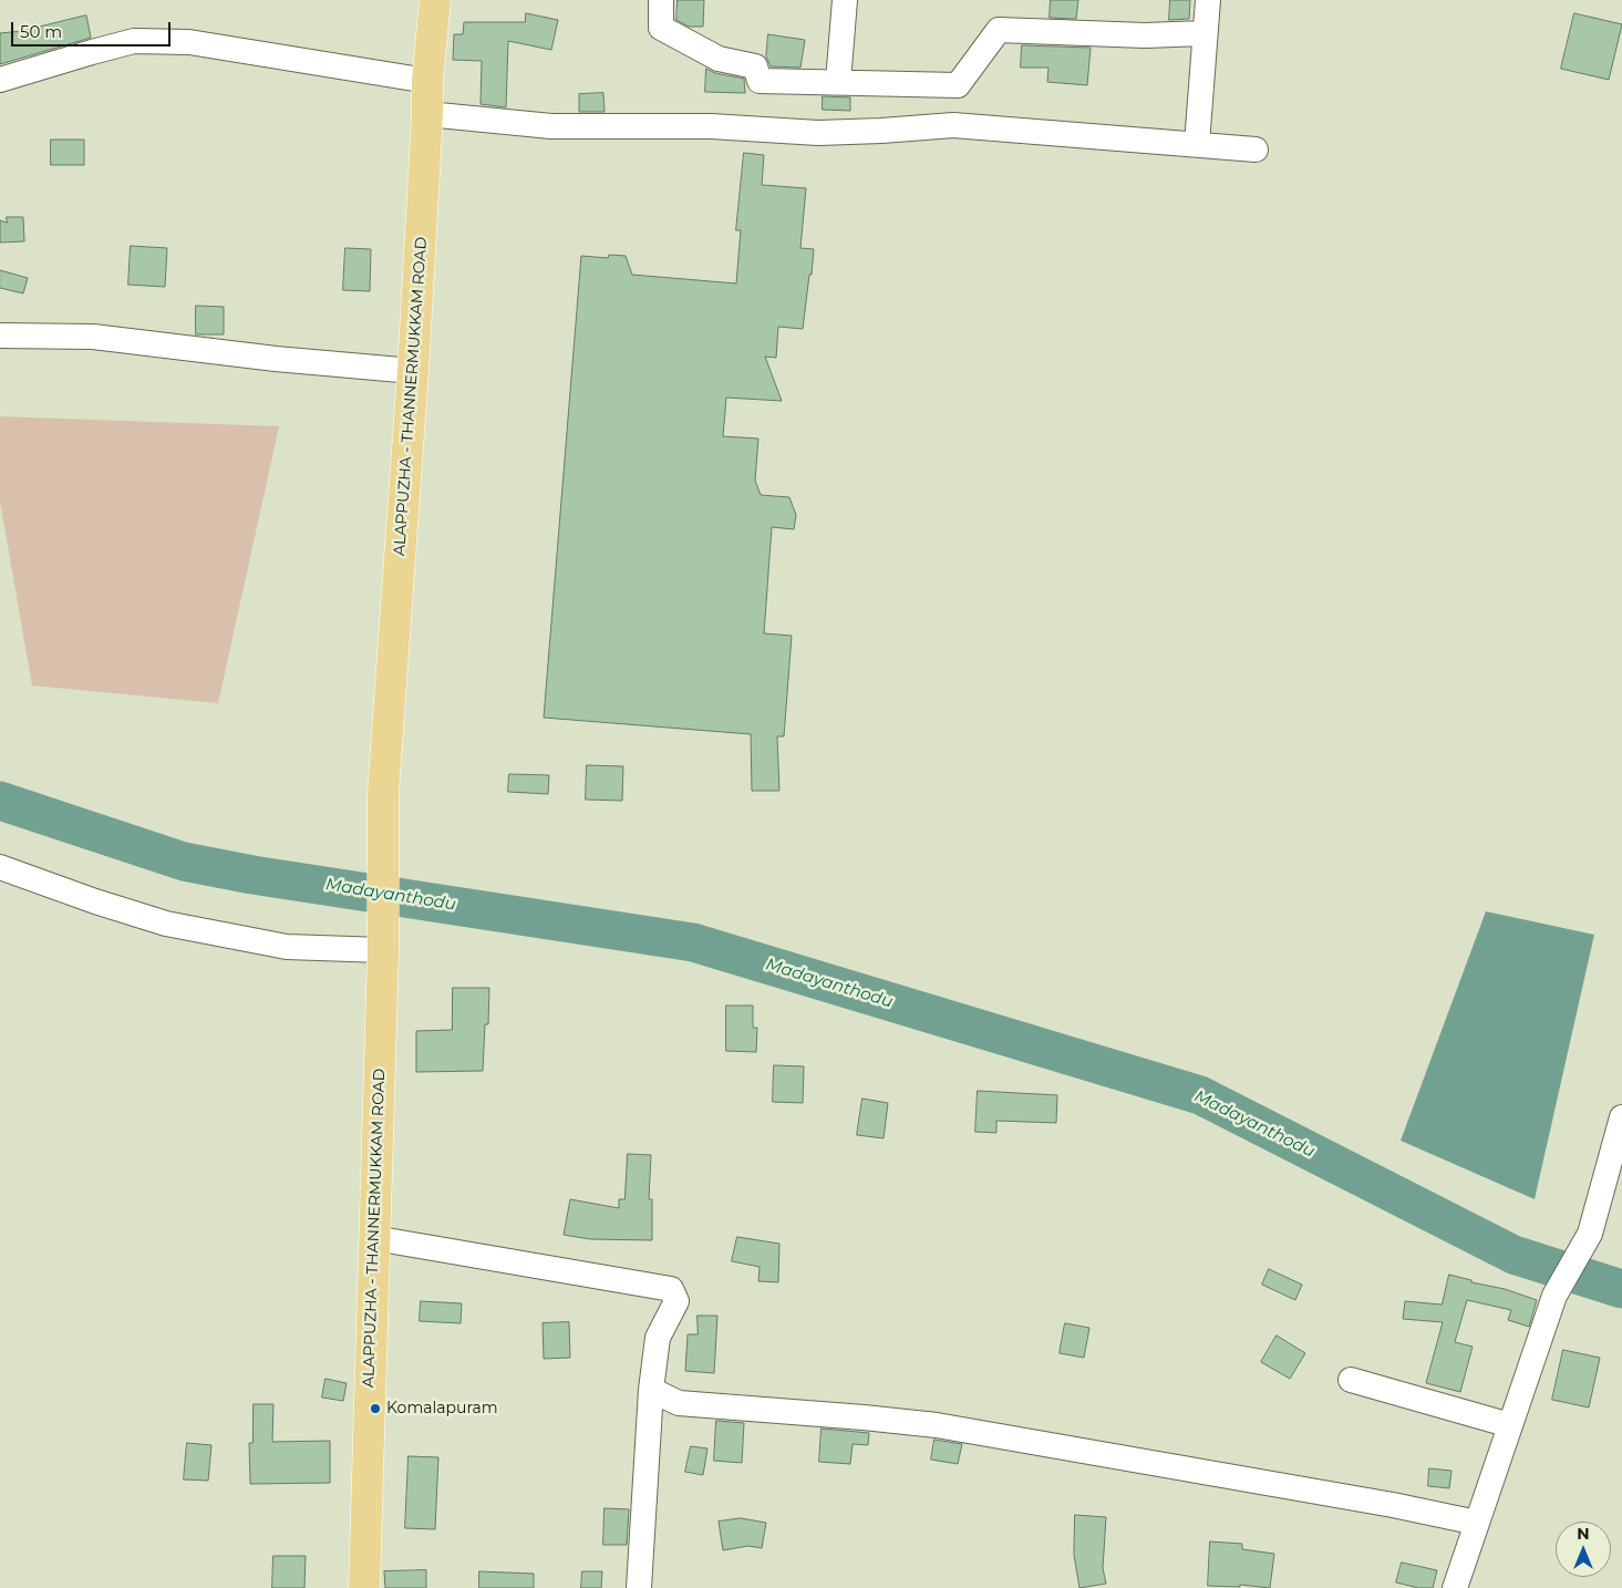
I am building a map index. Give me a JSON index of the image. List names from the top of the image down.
{
  "streets": {
    "main road": ["ALAPPUZHA - THANNERMUKKAM ROAD"]
  },
  "water": ["Madayanthodu"],
  "places": ["Komalapuram"],
  "scale_bar": "50 m",
  "north": "top"
}
